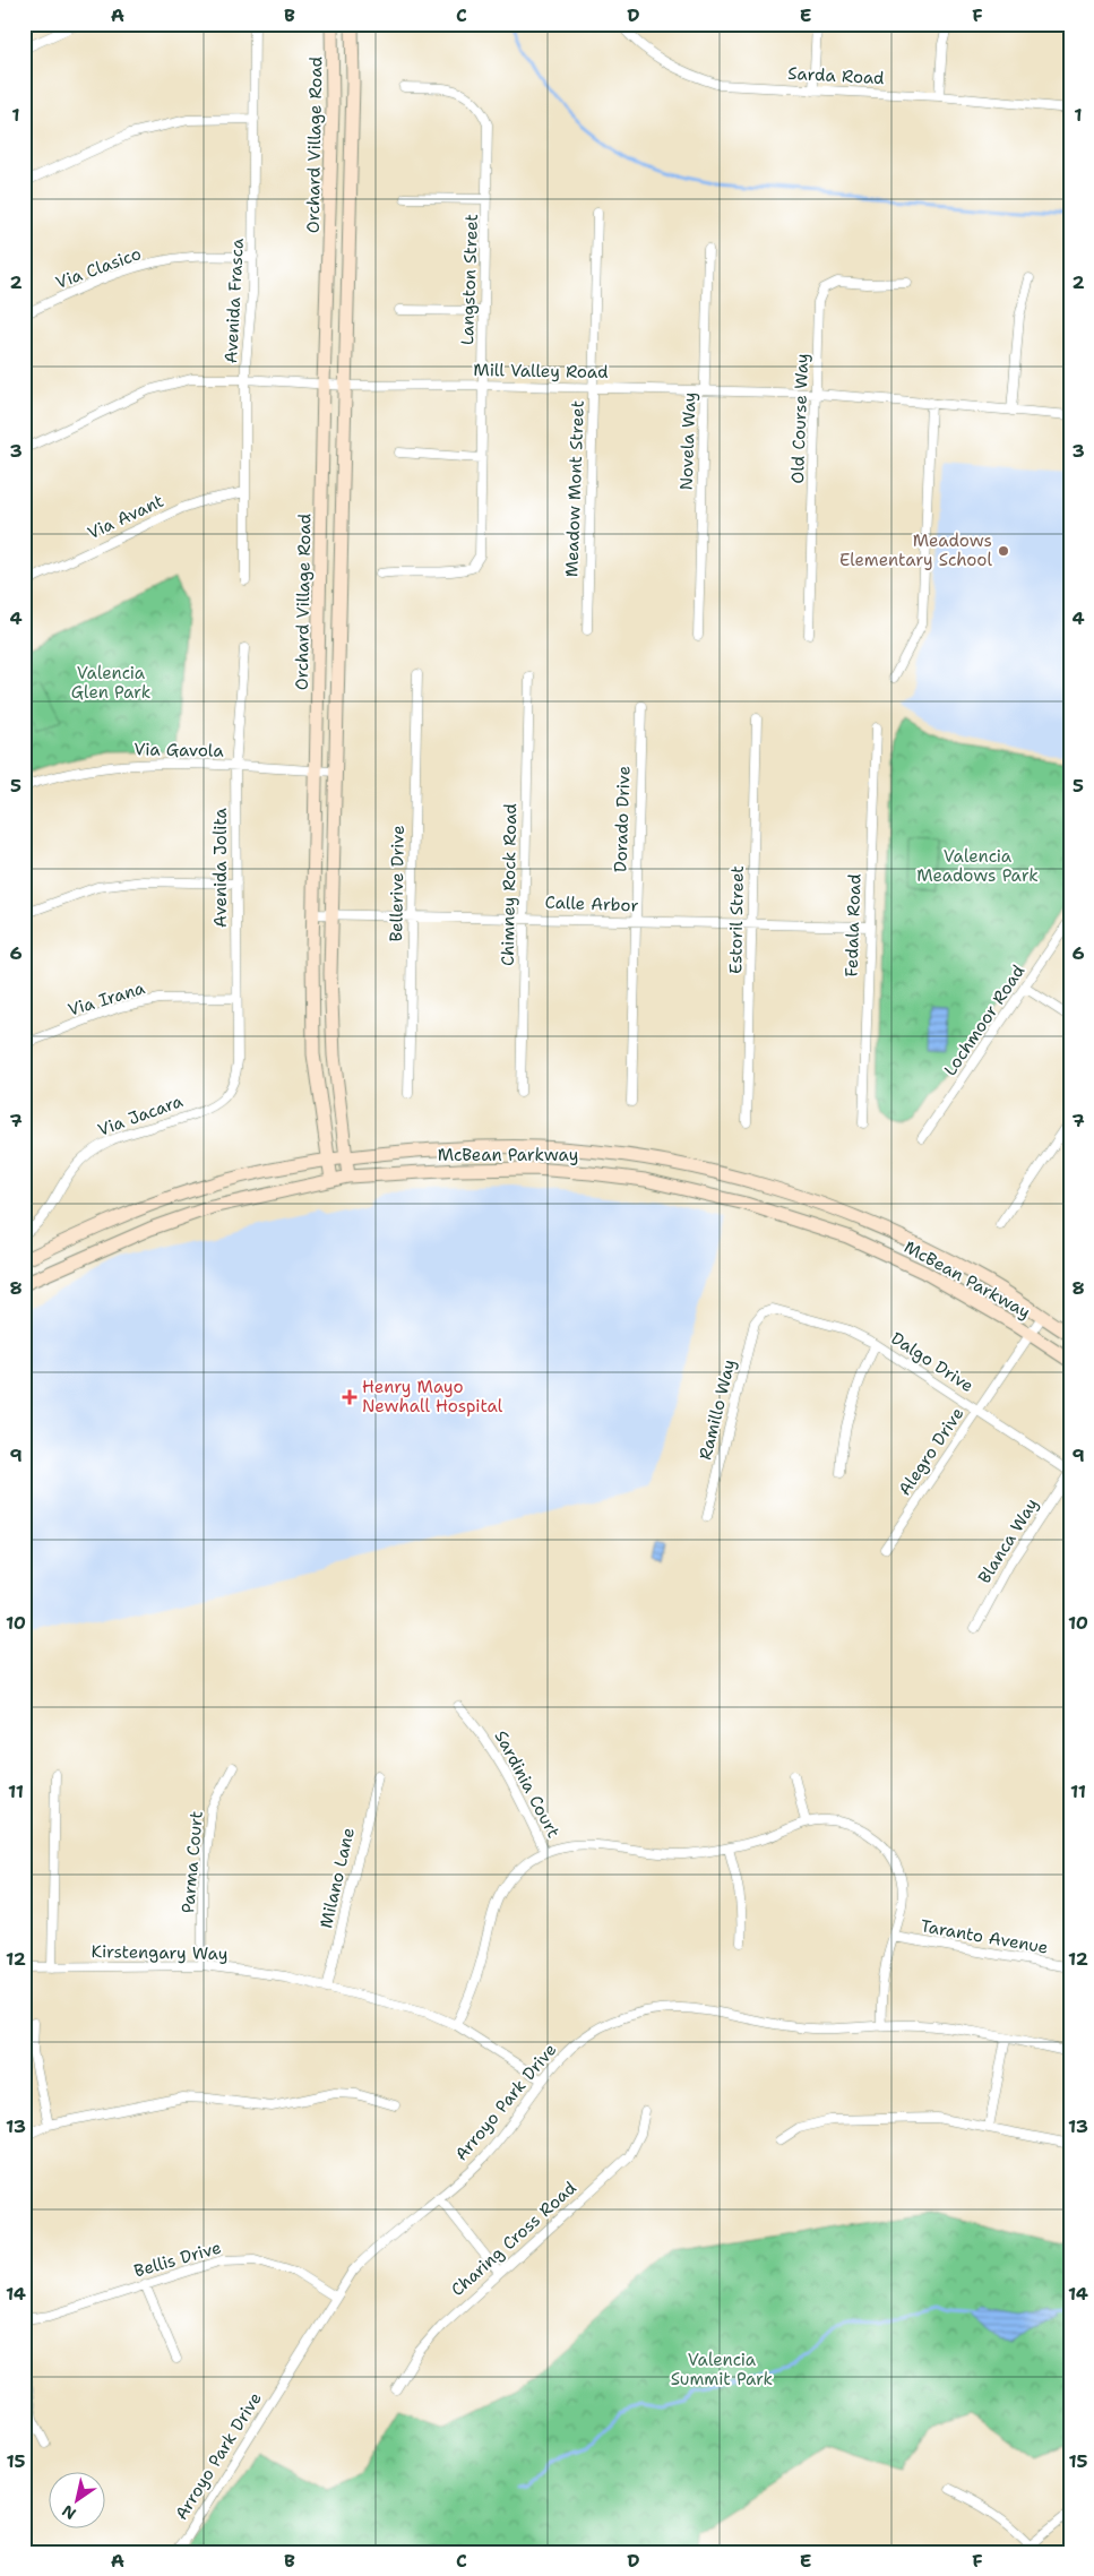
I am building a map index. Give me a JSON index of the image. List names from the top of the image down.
{
  "streets": {
    "main road": ["Orchard Village Road", "McBean Parkway"],
    "street": [
      "Sarda Road",
      "Via Clasico",
      "Langston Street",
      "Avenida Frasca",
      "Mill Valley Road",
      "Old Course Way",
      "Novela Way",
      "Meadow Mont Street",
      "Via Avant",
      "Via Gavola",
      "Dorado Drive",
      "Avenida Jolita",
      "Bellerive Drive",
      "Chimney Rock Road",
      "Calle Arbor",
      "Estoril Street",
      "Fedala Road",
      "Via Irana",
      "Lochmoor Road",
      "Via Jacara",
      "Dalgo Drive",
      "Ramillo Way",
      "Alegro Drive",
      "Blanca Way",
      "Sardinia Court",
      "Parma Court",
      "Milano Lane",
      "Taranto Avenue",
      "Kirstengary Way",
      "Arroyo Park Drive",
      "Charing Cross Road",
      "Bellis Drive"
    ]
  },
  "crossings": [
    ["Orchard Village Road", "Mill Valley Road"],
    ["Orchard Village Road", "Via Gavola"],
    ["Orchard Village Road", "Calle Arbor"],
    ["Orchard Village Road", "McBean Parkway"],
    ["Via Clasico", "Avenida Frasca"],
    ["Langston Street", "Mill Valley Road"],
    ["Avenida Frasca", "Mill Valley Road"],
    ["Avenida Frasca", "Via Avant"],
    ["Mill Valley Road", "Old Course Way"],
    ["Mill Valley Road", "Novela Way"],
    ["Mill Valley Road", "Meadow Mont Street"],
    ["Via Gavola", "Avenida Jolita"],
    ["Dorado Drive", "Calle Arbor"],
    ["Avenida Jolita", "Via Irana"],
    ["Avenida Jolita", "Via Jacara"],
    ["Bellerive Drive", "Calle Arbor"],
    ["Chimney Rock Road", "Calle Arbor"],
    ["Calle Arbor", "Estoril Street"],
    ["Calle Arbor", "Fedala Road"],
    ["McBean Parkway", "Alegro Drive"],
    ["Dalgo Drive", "Ramillo Way"],
    ["Dalgo Drive", "Alegro Drive"],
    ["Dalgo Drive", "Blanca Way"],
    ["Parma Court", "Kirstengary Way"],
    ["Milano Lane", "Kirstengary Way"],
    ["Kirstengary Way", "Arroyo Park Drive"],
    ["Arroyo Park Drive", "Bellis Drive"]
  ],
  "parks": ["Valencia Glen Park", "Valencia Meadows Park", "Valencia Summit Park"],
  "places": {
    "other": ["Meadows Elementary School"],
    "health": ["Henry Mayo Newhall Hospital"]
  },
  "north": "bottom left",
  "grid": {
    "columns": [
      "A",
      "B",
      "C",
      "D",
      "E",
      "F"
    ],
    "rows": [
      "1",
      "2",
      "3",
      "4",
      "5",
      "6",
      "7",
      "8",
      "9",
      "10",
      "11",
      "12",
      "13",
      "14",
      "15"
    ]
  }
}
